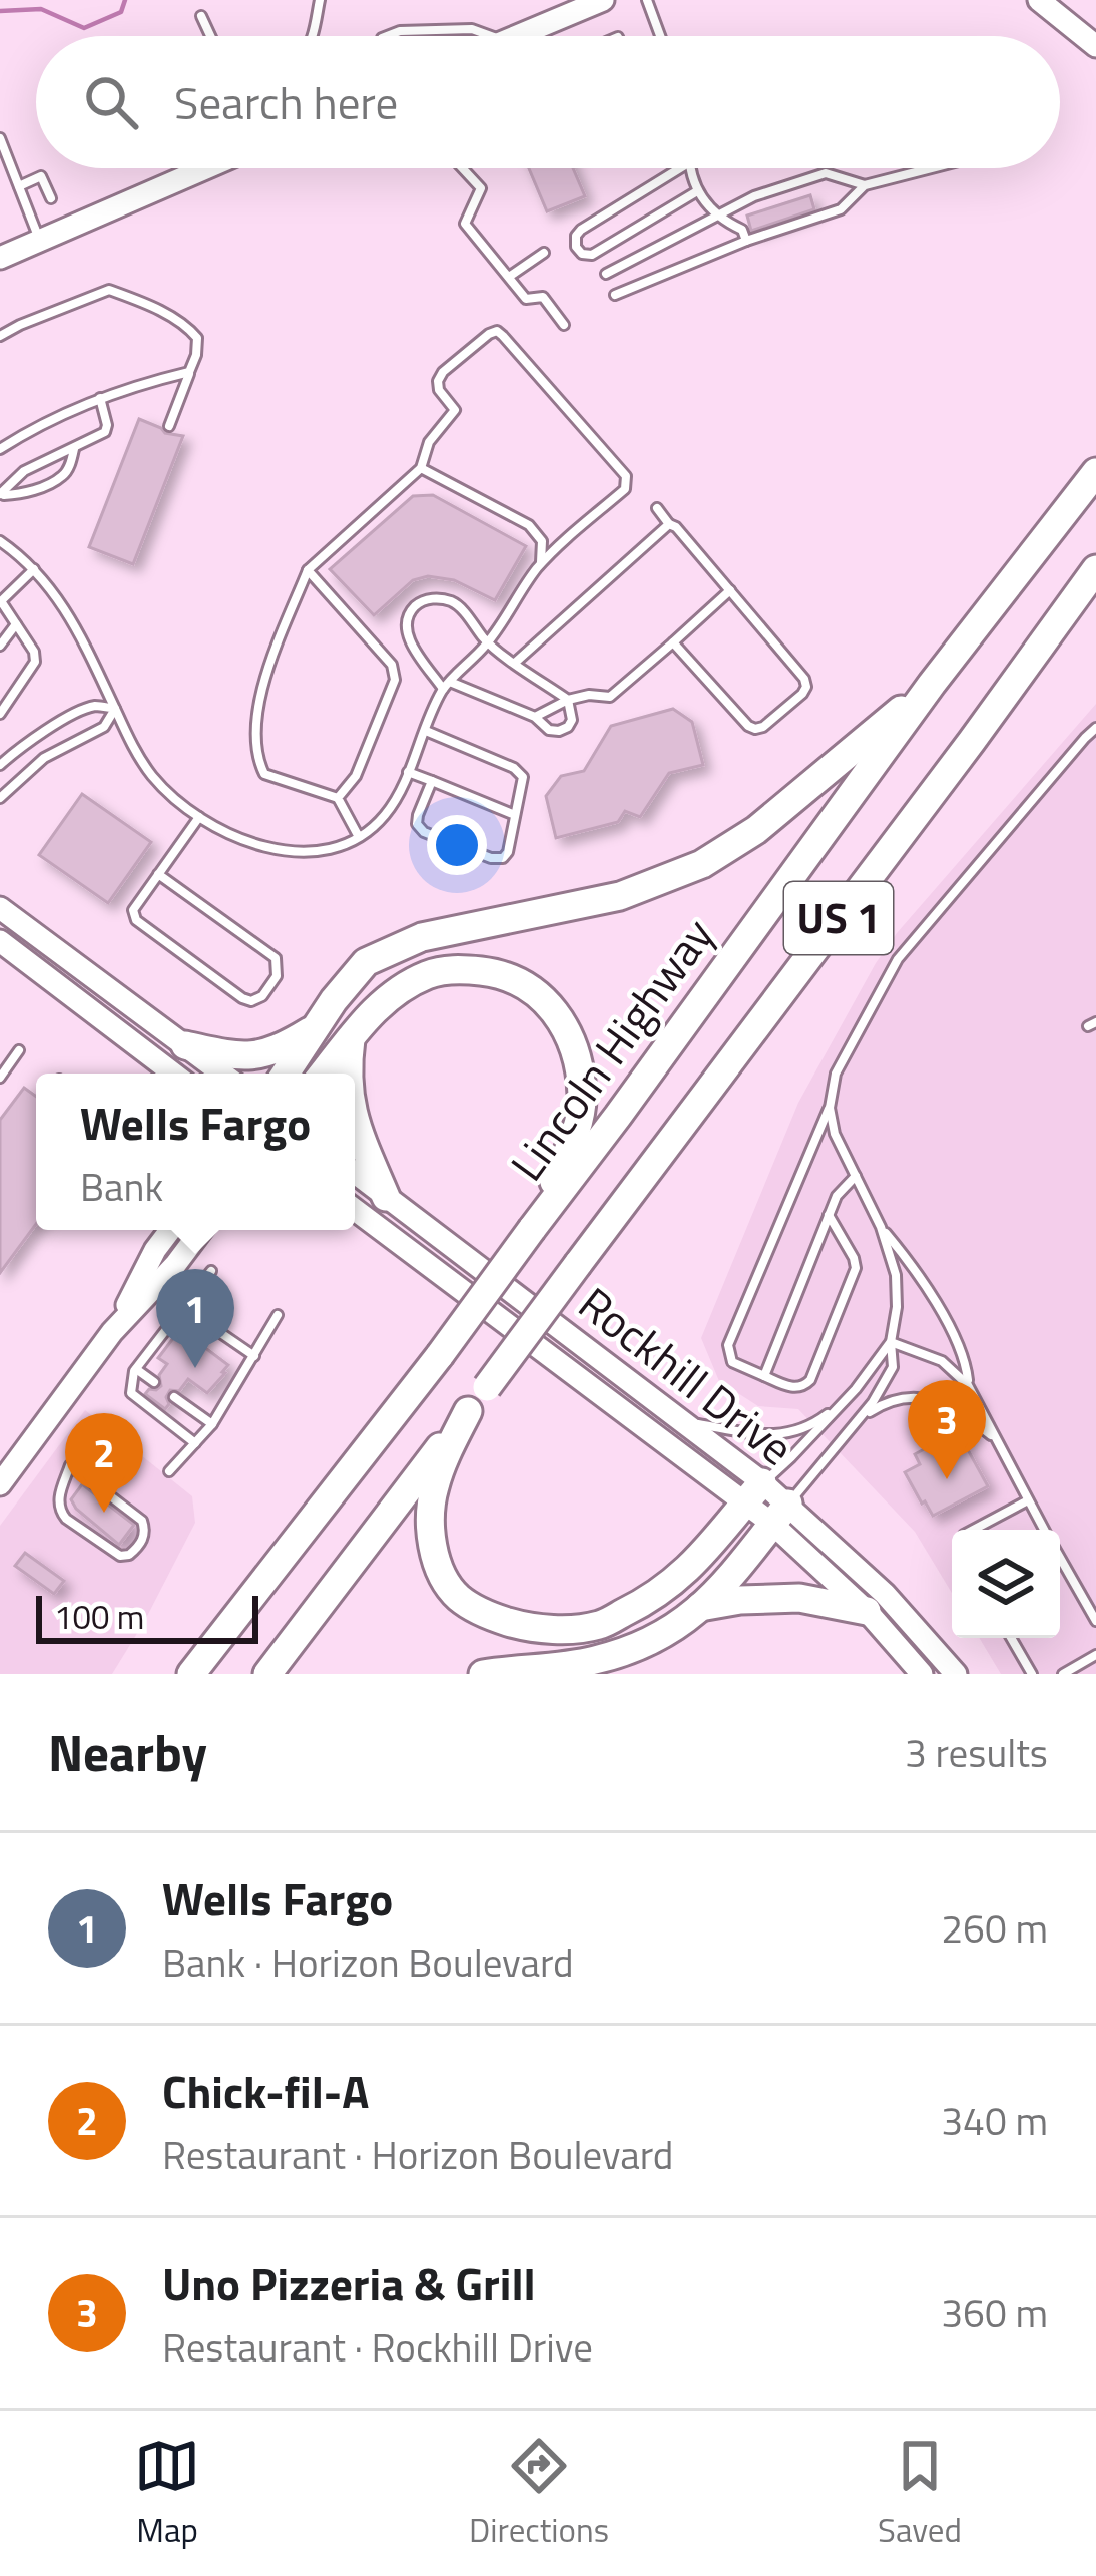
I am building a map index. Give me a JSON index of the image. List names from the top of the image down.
{
  "streets": {
    "highway": ["US 1", "Lincoln Highway"],
    "main road": ["Rockhill Drive"]
  },
  "scale_bar": "100 m",
  "page": {
    "search": "Search here",
    "popup": ["Wells Fargo", "Bank"],
    "pins": ["1", "3", "2"],
    "scale": "100 m",
    "heading": ["Nearby", "3 results"],
    "list": [
      {
        "mark": "1",
        "name": "Wells Fargo",
        "note": "Bank · Horizon Boulevard",
        "value": "260 m"
      },
      {
        "mark": "2",
        "name": "Chick-fil-A",
        "note": "Restaurant · Horizon Boulevard",
        "value": "340 m"
      },
      {
        "mark": "3",
        "name": "Uno Pizzeria & Grill",
        "note": "Restaurant · Rockhill Drive",
        "value": "360 m"
      }
    ],
    "nav": ["Map", "Directions", "Saved"]
  }
}
